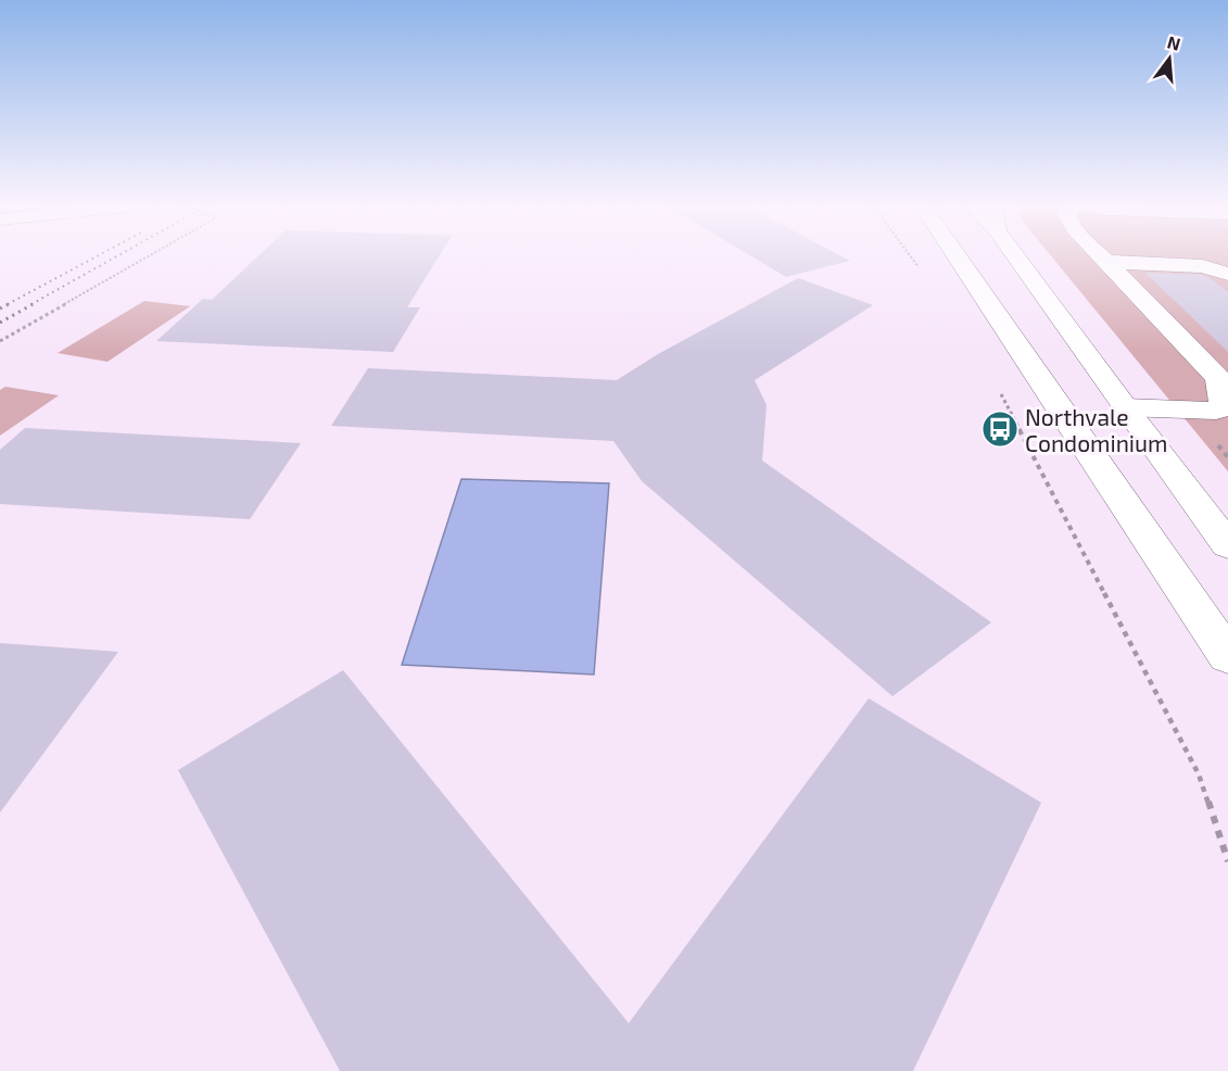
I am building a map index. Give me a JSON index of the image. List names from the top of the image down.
{
  "places": {
    "bus stop": ["Northvale Condominium"]
  },
  "north": "top"
}
